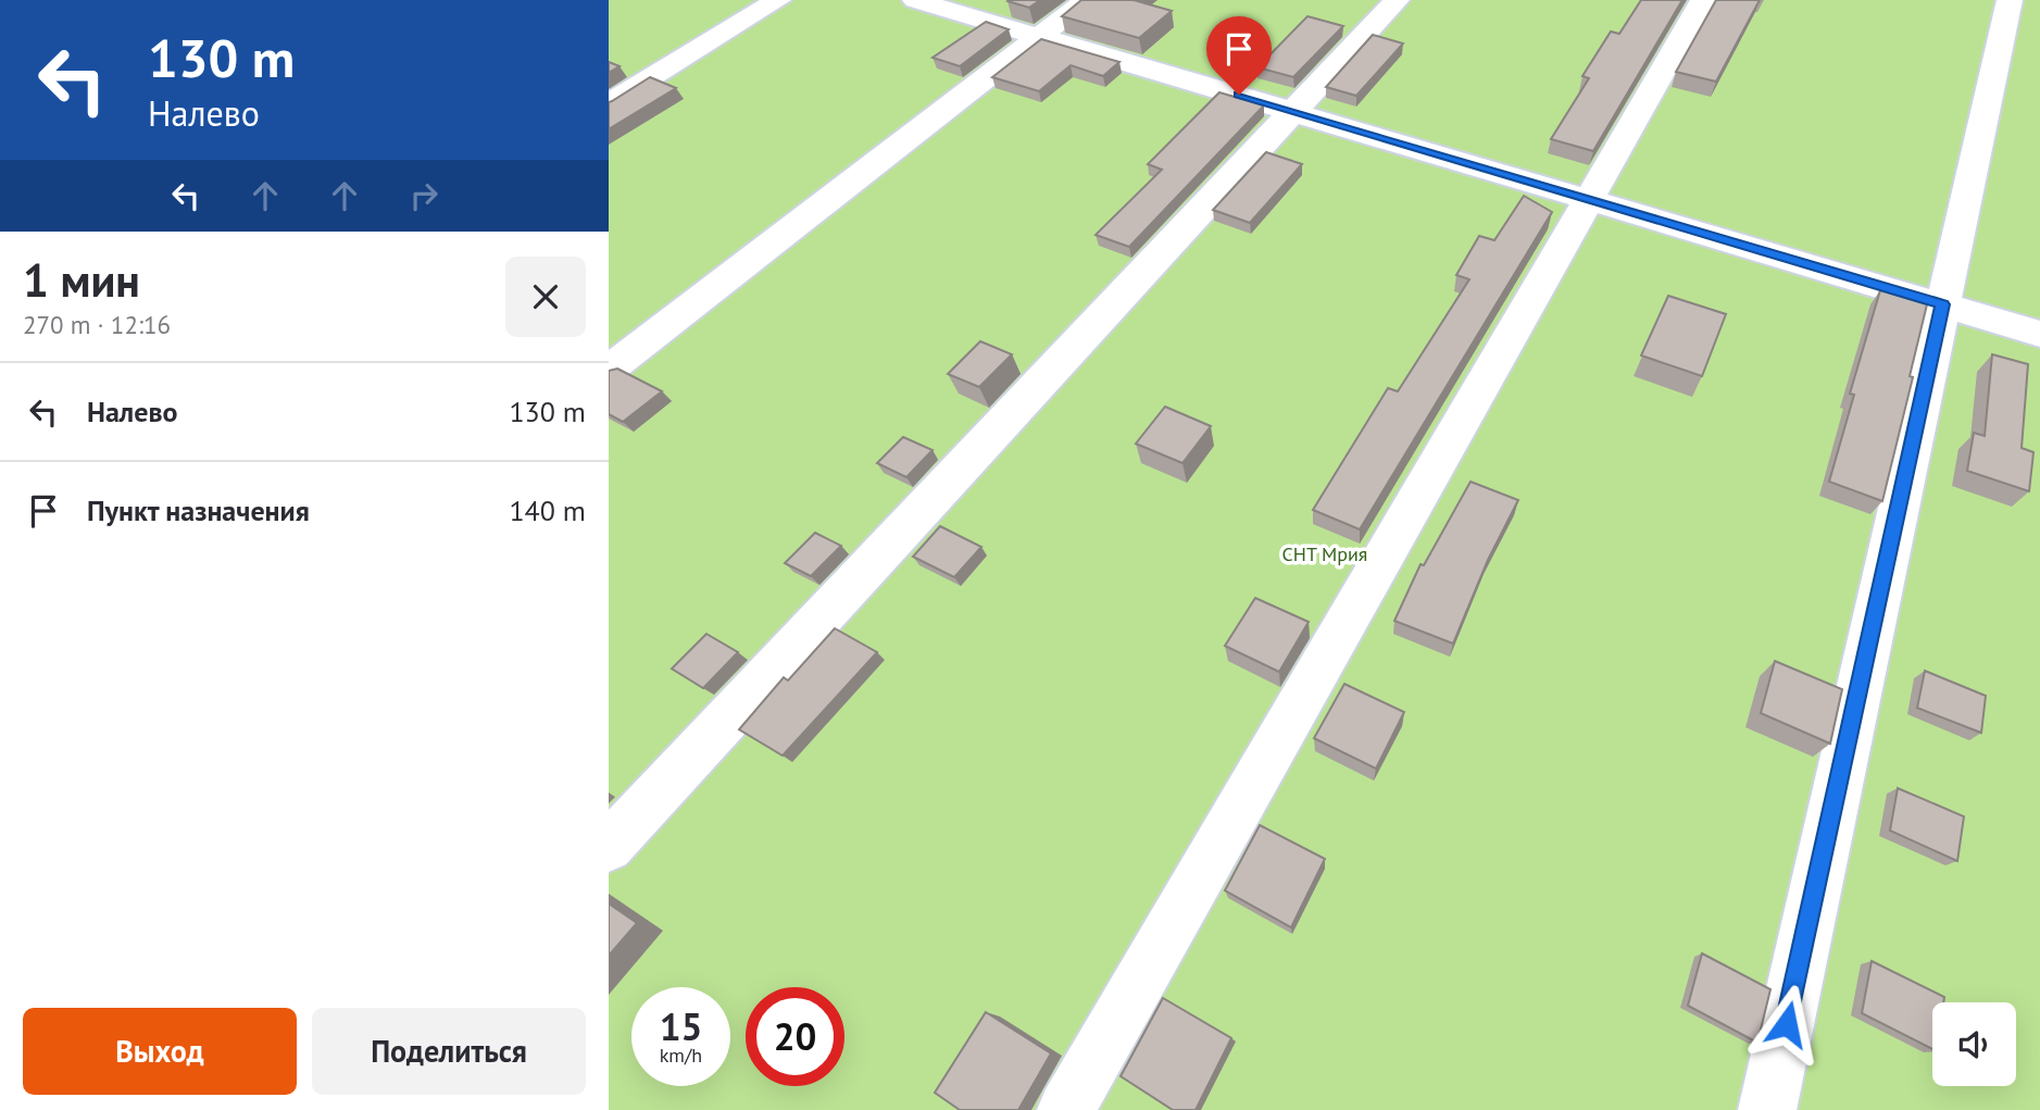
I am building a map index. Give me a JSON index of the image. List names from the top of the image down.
{
  "parks": ["СНТ Мрия"],
  "page": {
    "turn": ["130 m", "Налево"],
    "heading": ["1 мин", "270 m · 12:16"],
    "list": [
      {
        "name": "Налево",
        "value": "130 m"
      },
      {
        "name": "Пункт назначения",
        "value": "140 m"
      }
    ],
    "speed": "15 km/h",
    "limit": "20",
    "buttons": ["Выход", "Поделиться"]
  }
}
